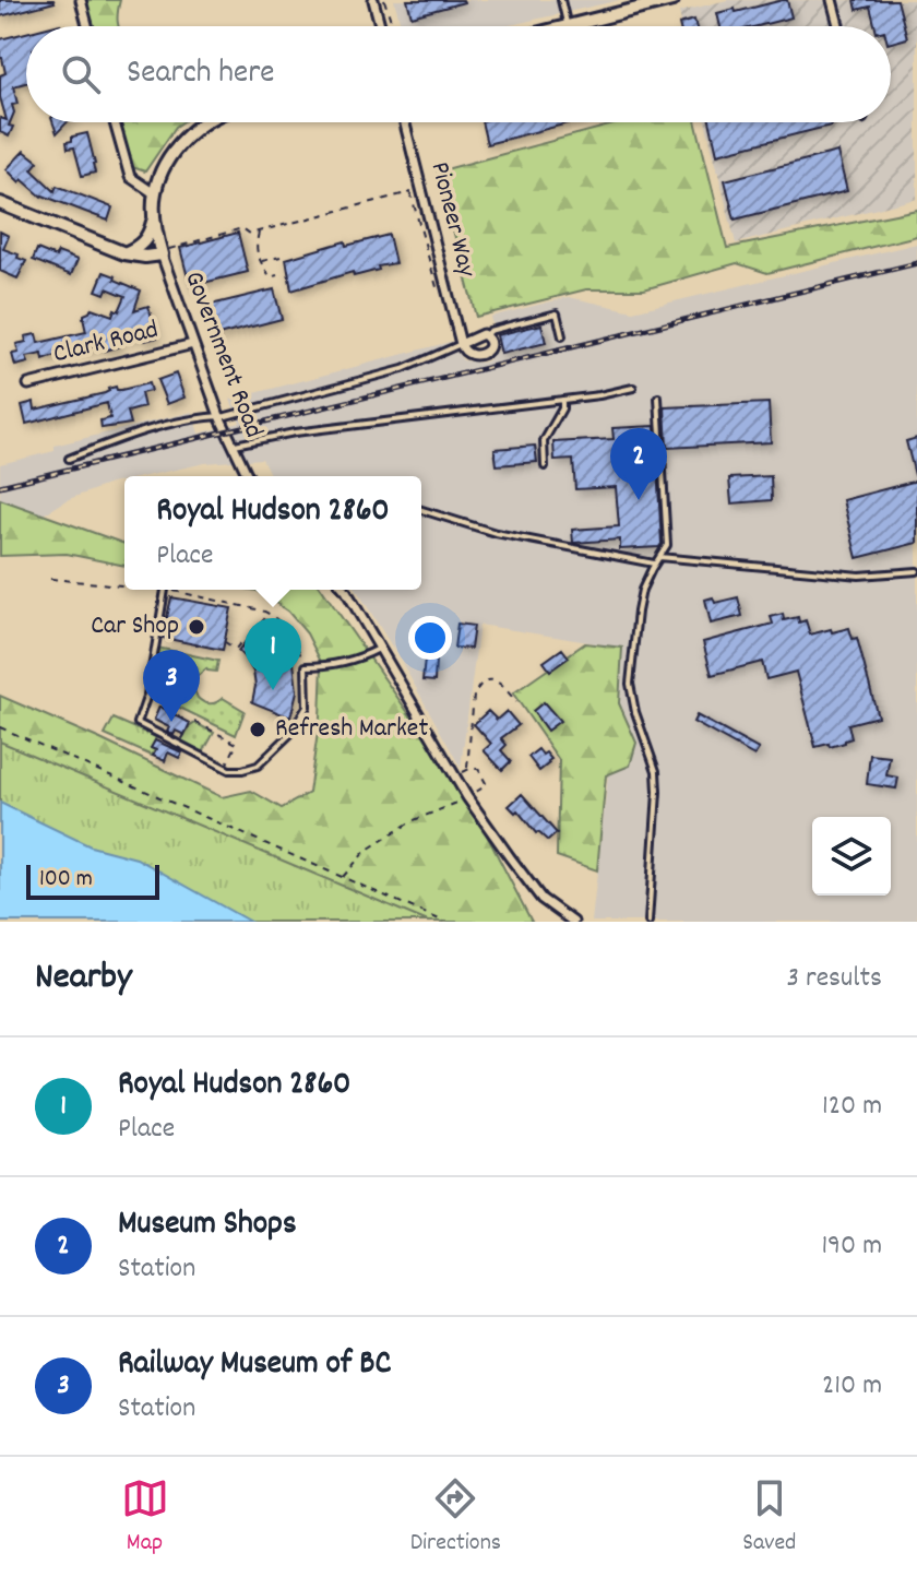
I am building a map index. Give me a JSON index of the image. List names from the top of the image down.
{
  "streets": {
    "street": ["Pioneer Way", "Clark Road", "Government Road"]
  },
  "crossings": [
    ["Clark Road", "Government Road"]
  ],
  "places": ["Car Shop", "Refresh Market"],
  "scale_bar": "100 m",
  "page": {
    "search": "Search here",
    "pins": ["2", "1", "3"],
    "popup": ["Royal Hudson 2860", "Place"],
    "scale": "100 m",
    "heading": ["Nearby", "3 results"],
    "list": [
      {
        "mark": "1",
        "name": "Royal Hudson 2860",
        "note": "Place",
        "value": "120 m"
      },
      {
        "mark": "2",
        "name": "Museum Shops",
        "note": "Station",
        "value": "190 m"
      },
      {
        "mark": "3",
        "name": "Railway Museum of BC",
        "note": "Station",
        "value": "210 m"
      }
    ],
    "nav": ["Map", "Directions", "Saved"]
  }
}
